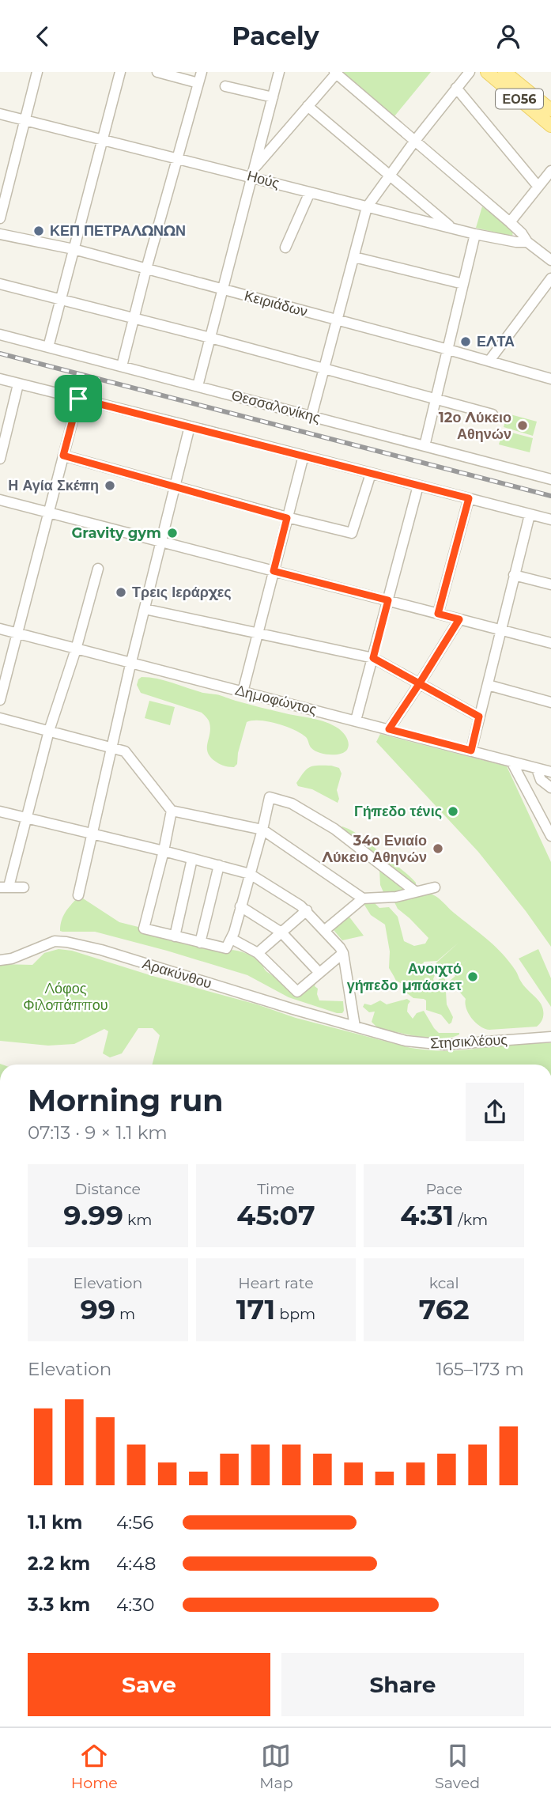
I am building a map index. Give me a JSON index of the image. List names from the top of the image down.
{
  "streets": {
    "main road": ["ΕΟ56"],
    "street": [
      "Ηούς",
      "Κειριάδων",
      "Θεσσαλονίκης",
      "Δημοφώντος",
      "Αρακύνθου",
      "Στησικλέους"
    ]
  },
  "crossings": [
    ["Αρακύνθου", "Στησικλέους"]
  ],
  "parks": ["Λόφος Φιλοπάππου"],
  "places": [
    "ΚΕΠ ΠΕΤΡΑΛΩΝΩΝ",
    "ΕΛΤΑ",
    "12ο Λύκειο Αθηνών",
    "Η Αγία Σκέπη",
    "Gravity gym",
    "Τρεις Ιεράρχες",
    "Γήπεδο τένις",
    "34ο Ενιαίο Λύκειο Αθηνών",
    "Ανοιχτό γήπεδο μπάσκετ"
  ],
  "page": {
    "header": "Pacely",
    "heading": ["Morning run", "07:13 · 9 × 1.1 km"],
    "stats": [
      ["Distance", "9.99 km"],
      ["Time", "45:07"],
      ["Pace", "4:31 /km"],
      ["Elevation", "99 m"],
      ["Heart rate", "171 bpm"],
      ["kcal", "762"]
    ],
    "chart": ["Elevation", "165–173 m"],
    "list": [
      {
        "name": "1.1 km",
        "note": "4:56"
      },
      {
        "name": "2.2 km",
        "note": "4:48"
      },
      {
        "name": "3.3 km",
        "note": "4:30"
      }
    ],
    "buttons": ["Save", "Share"],
    "tabs": ["Home", "Map", "Saved"]
  }
}
